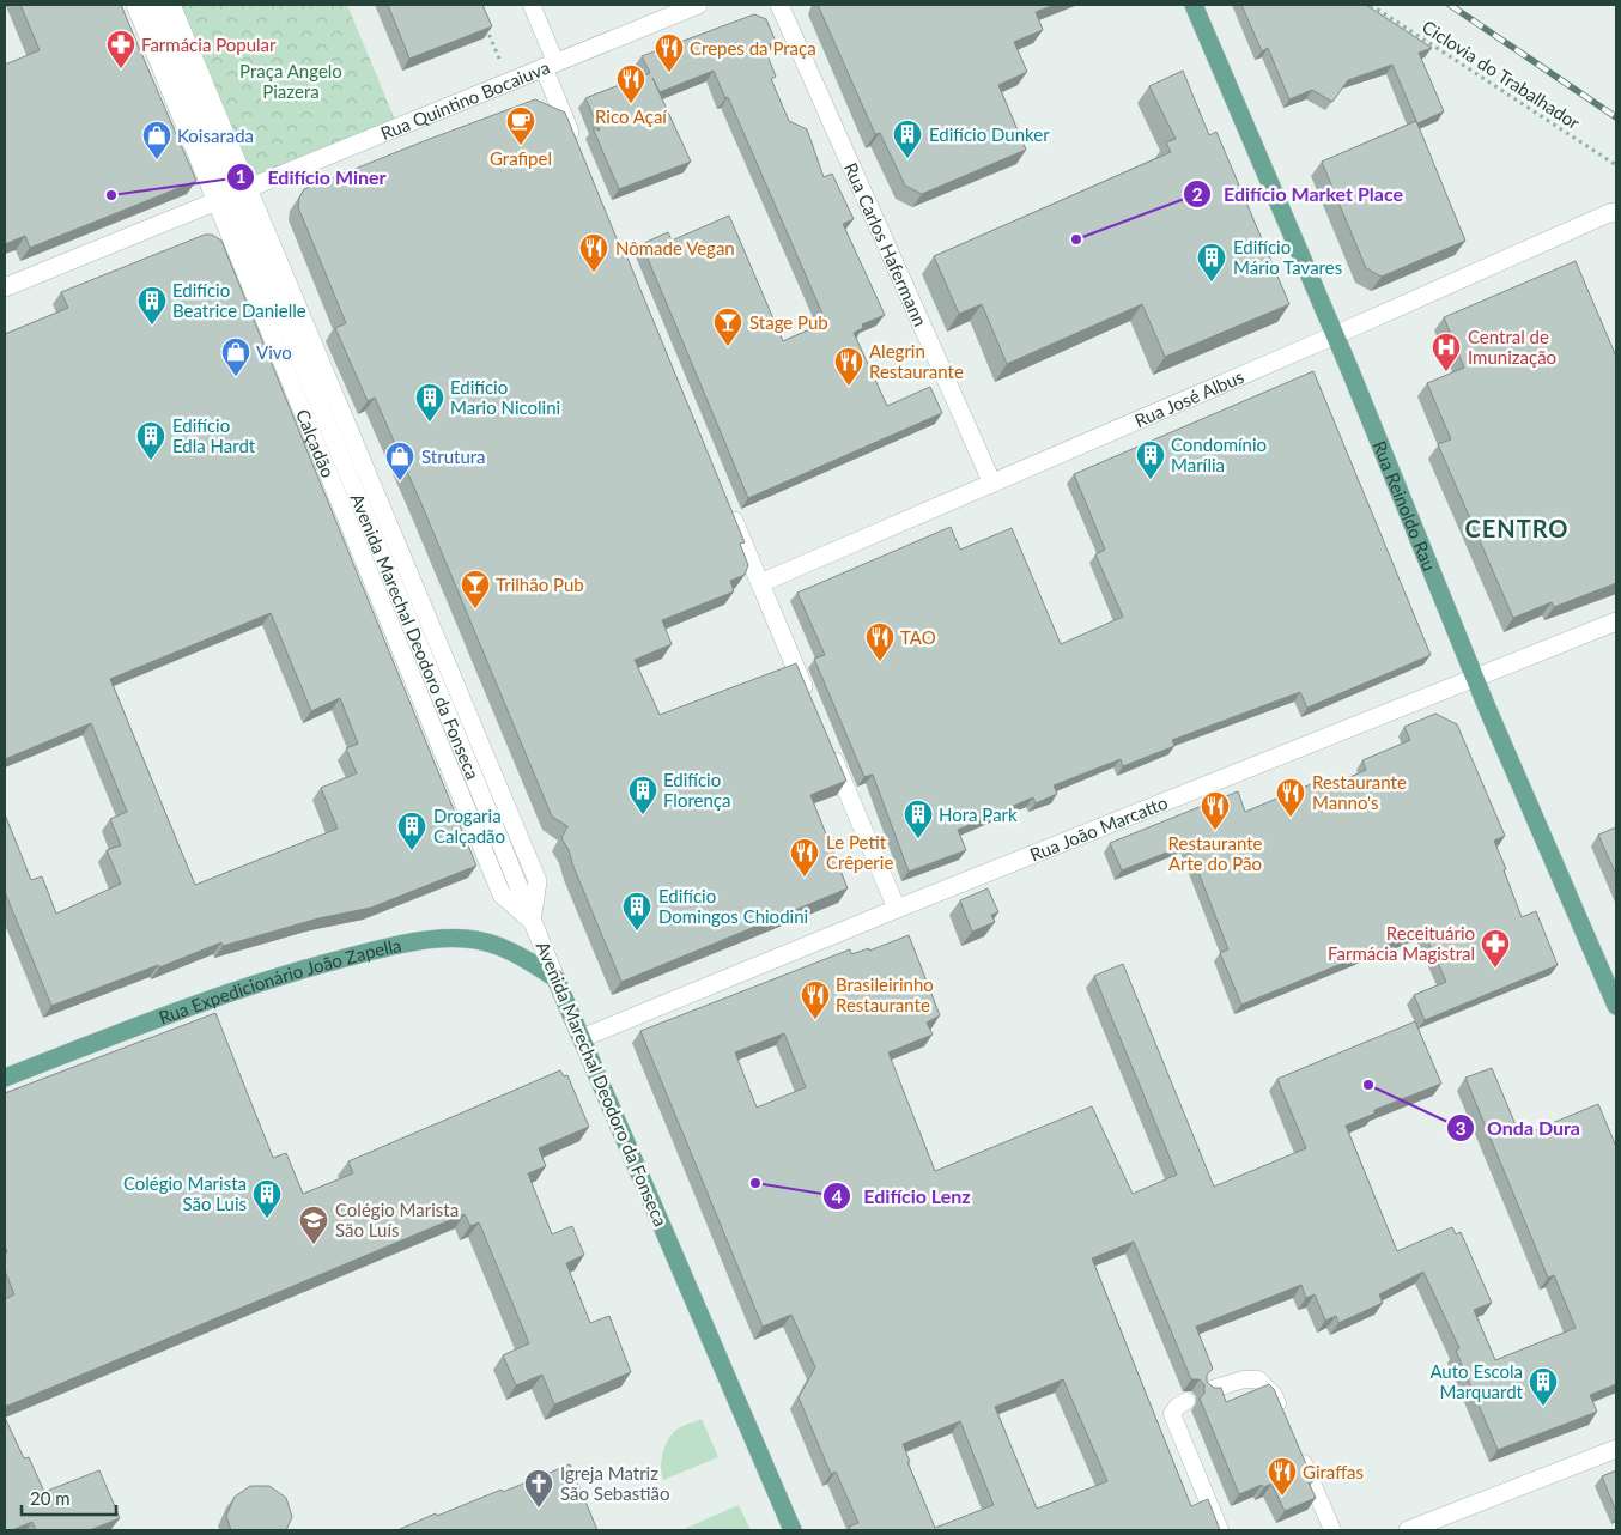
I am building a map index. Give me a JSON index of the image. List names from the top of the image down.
{
  "streets": {
    "main road": ["Rua Reinoldo Rau", "Avenida Marechal Deodoro da Fonseca", "Rua Expedicionário João Zapella"],
    "street": [
      "Rua Quintino Bocaiuva",
      "Rua Carlos Hafermann",
      "Rua José Albus",
      "Rua João Marcatto"
    ],
    "path": ["Ciclovia do Trabalhador"]
  },
  "crossings": [
    ["Rua Quintino Bocaiuva", "Avenida Marechal Deodoro da Fonseca"],
    ["Rua Carlos Hafermann", "Rua José Albus"],
    ["Rua José Albus", "Rua Reinoldo Rau"],
    ["Rua Reinoldo Rau", "Rua João Marcatto"],
    ["Avenida Marechal Deodoro da Fonseca", "Rua João Marcatto"],
    ["Avenida Marechal Deodoro da Fonseca", "Rua Expedicionário João Zapella"]
  ],
  "districts": ["CENTRO"],
  "parks": ["Praça Angelo Piazera"],
  "places": {
    "pharmacy": ["Farmácia Popular", "Receituário Farmácia Magistral"],
    "restaurant": [
      "Crepes da Praça",
      "Rico Açaí",
      "Nômade Vegan",
      "Alegrin Restaurante",
      "TAO",
      "Restaurante Manno's",
      "Restaurante Arte do Pão",
      "Le Petit Crêperie",
      "Brasileirinho Restaurante",
      "Giraffas"
    ],
    "cafe": ["Grafipel"],
    "building": [
      "Edifício Dunker",
      "Edifício Mário Tavares",
      "Edifício Beatrice Danielle",
      "Edifício Mario Nicolini",
      "Edifício Edla Hardt",
      "Condomínio Marília",
      "Edifício Florença",
      "Hora Park",
      "Drogaria Calçadão",
      "Edifício Domingos Chiodini",
      "Colégio Marista São Luis",
      "Auto Escola Marquardt"
    ],
    "shop": ["Koisarada", "Vivo", "Strutura"],
    "other": [
      "Edifício Miner",
      "Edifício Market Place",
      "Onda Dura",
      "Edifício Lenz"
    ],
    "bar": ["Stage Pub", "Trilhão Pub"],
    "hospital": ["Central de Imunização"],
    "school or university": ["Colégio Marista São Luís"],
    "church": ["Igreja Matriz São Sebastião"]
  },
  "scale_bar": "20 m"
}
